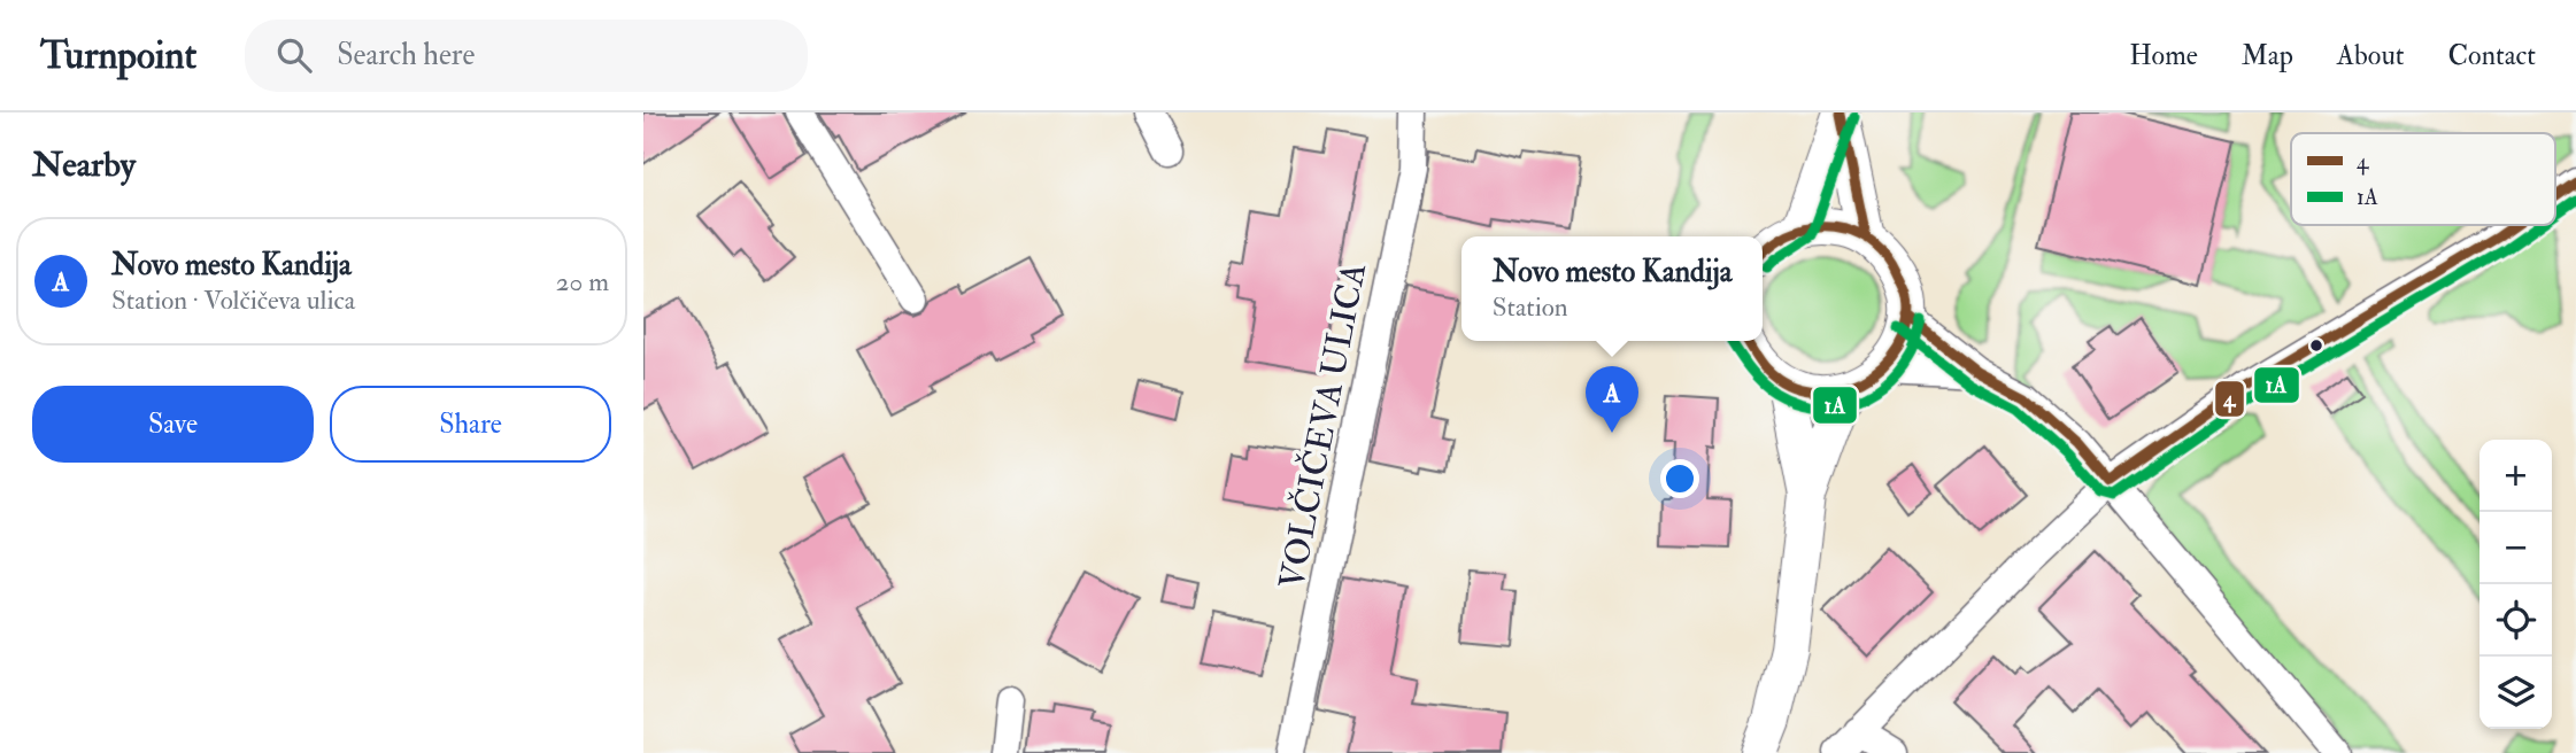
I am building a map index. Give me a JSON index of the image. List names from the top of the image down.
{
  "streets": {
    "street": ["VOLČIČEVA ULICA"]
  },
  "lines": ["transit line 4", "transit line 1A"],
  "legend": ["4", "1A"],
  "page": {
    "header": "Turnpoint",
    "search": "Search here",
    "nav": [
      "Home",
      "Map",
      "About",
      "Contact"
    ],
    "heading": "Nearby",
    "list": [
      {
        "mark": "A",
        "name": "Novo mesto Kandija",
        "note": "Station · Volčičeva ulica",
        "value": "20 m"
      }
    ],
    "popup": ["Novo mesto Kandija", "Station"],
    "buttons": ["Save", "Share"],
    "pins": "A",
    "map_buttons": ["+", "−"]
  }
}
